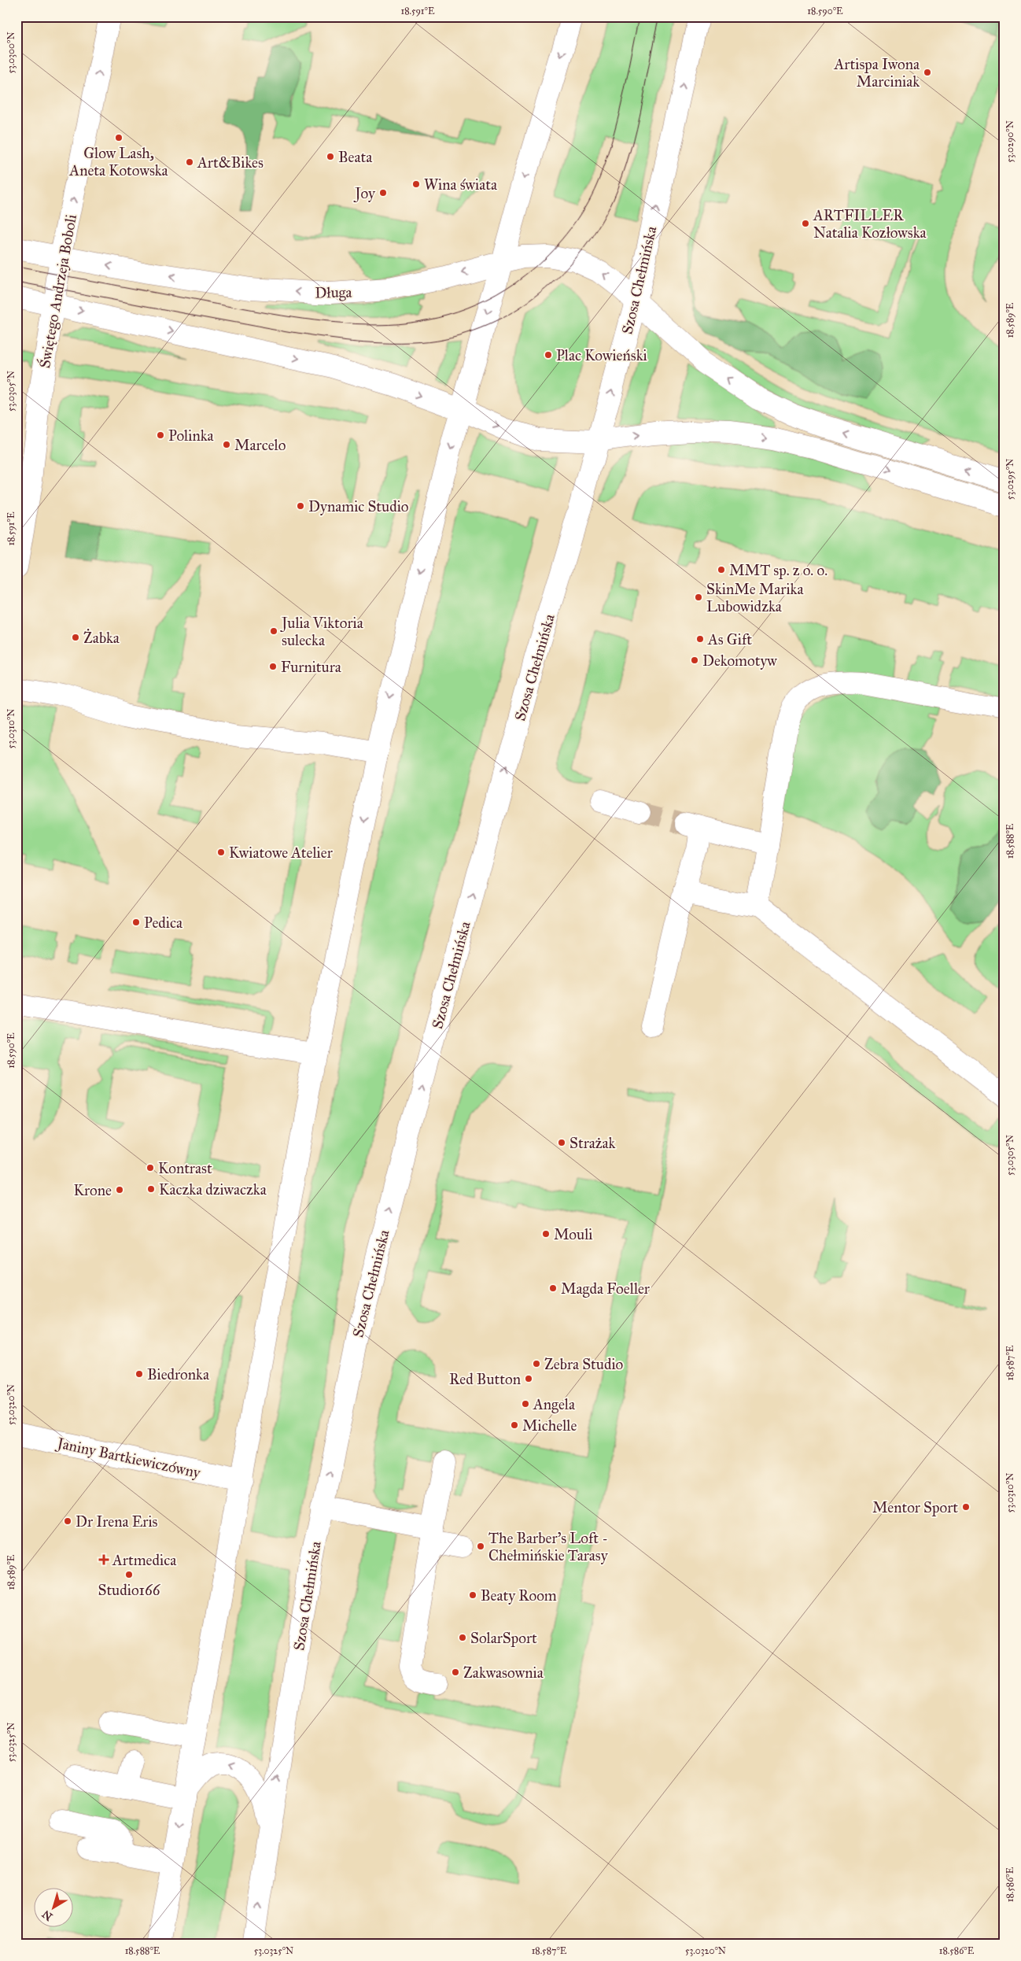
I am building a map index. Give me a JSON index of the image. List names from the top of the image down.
{
  "streets": {
    "street": [
      "Szosa Chełmińska",
      "Świętego Andrzeja Boboli",
      "Długa",
      "Janiny Bartkiewiczówny"
    ]
  },
  "crossings": [
    ["Szosa Chełmińska", "Długa"],
    ["Świętego Andrzeja Boboli", "Długa"]
  ],
  "one_way": ["Świętego Andrzeja Boboli"],
  "places": {
    "other": [
      "Artispa Iwona Marciniak",
      "Glow Lash, Aneta Kotowska",
      "Beata",
      "Art&Bikes",
      "Wina świata",
      "Joy",
      "ARTFILLER Natalia Kozłowska",
      "Plac Kowieński",
      "Polinka",
      "Marcelo",
      "Dynamic Studio",
      "MMT sp. z o. o.",
      "SkinMe Marika Lubowidzka",
      "Julia Viktoria sulecka",
      "Żabka",
      "As Gift",
      "Dekomotyw",
      "Furnitura",
      "Kwiatowe Atelier",
      "Pedica",
      "Strażak",
      "Kontrast",
      "Kaczka dziwaczka",
      "Krone",
      "Mouli",
      "Magda Foeller",
      "Zebra Studio",
      "Biedronka",
      "Red Button",
      "Angela",
      "Michelle",
      "Mentor Sport",
      "Dr Irena Eris",
      "The Barber's Loft - Chełmińskie Tarasy",
      "Studio166",
      "Beaty Room",
      "SolarSport",
      "Zakwasownia"
    ],
    "health": ["Artmedica"]
  },
  "north": "bottom left",
  "coordinates": [
    "18.591°E",
    "18.590°E",
    "53.0300°N",
    "53.0290°N",
    "18.589°E",
    "53.0305°N",
    "53.0295°N",
    "53.0310°N",
    "18.588°E",
    "18.587°E",
    "53.0320°N",
    "53.0325°N",
    "18.586°E"
  ]
}
